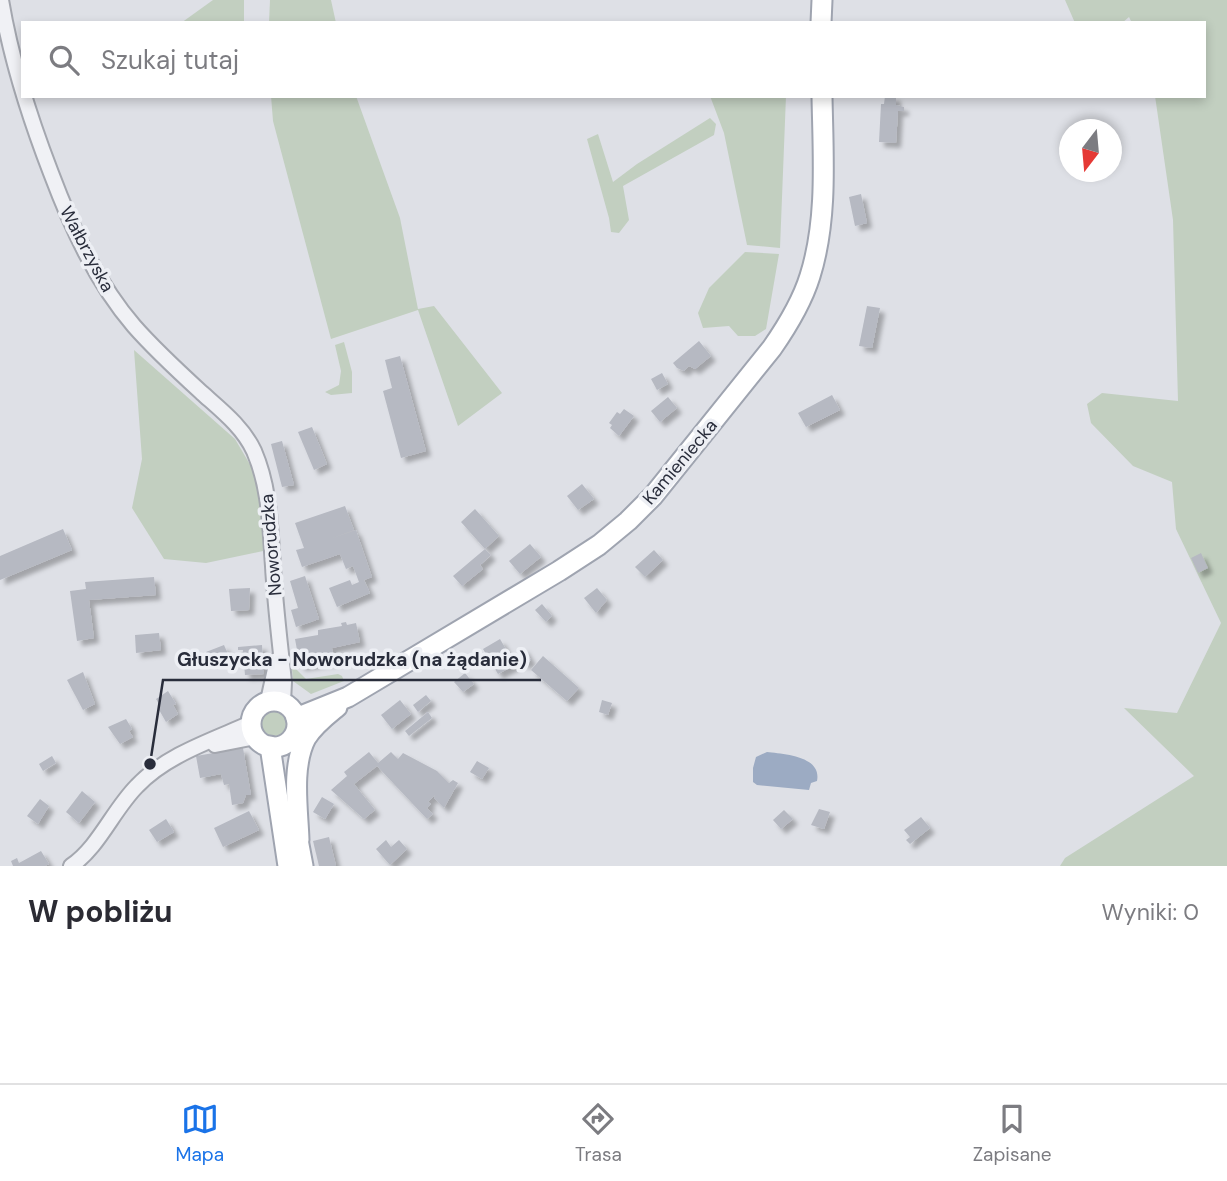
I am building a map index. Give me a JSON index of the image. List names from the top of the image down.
{
  "streets": {
    "main road": ["Kamieniecka"],
    "street": ["Wałbrzyska", "Noworudzka"]
  },
  "crossings": [
    ["Wałbrzyska", "Noworudzka"],
    ["Kamieniecka", "Noworudzka"]
  ],
  "places": ["Głuszycka - Noworudzka (na żądanie)"],
  "north": "bottom",
  "page": {
    "search": "Szukaj tutaj",
    "heading": ["W pobliżu", "Wyniki: 0"],
    "nav": ["Mapa", "Trasa", "Zapisane"]
  }
}
